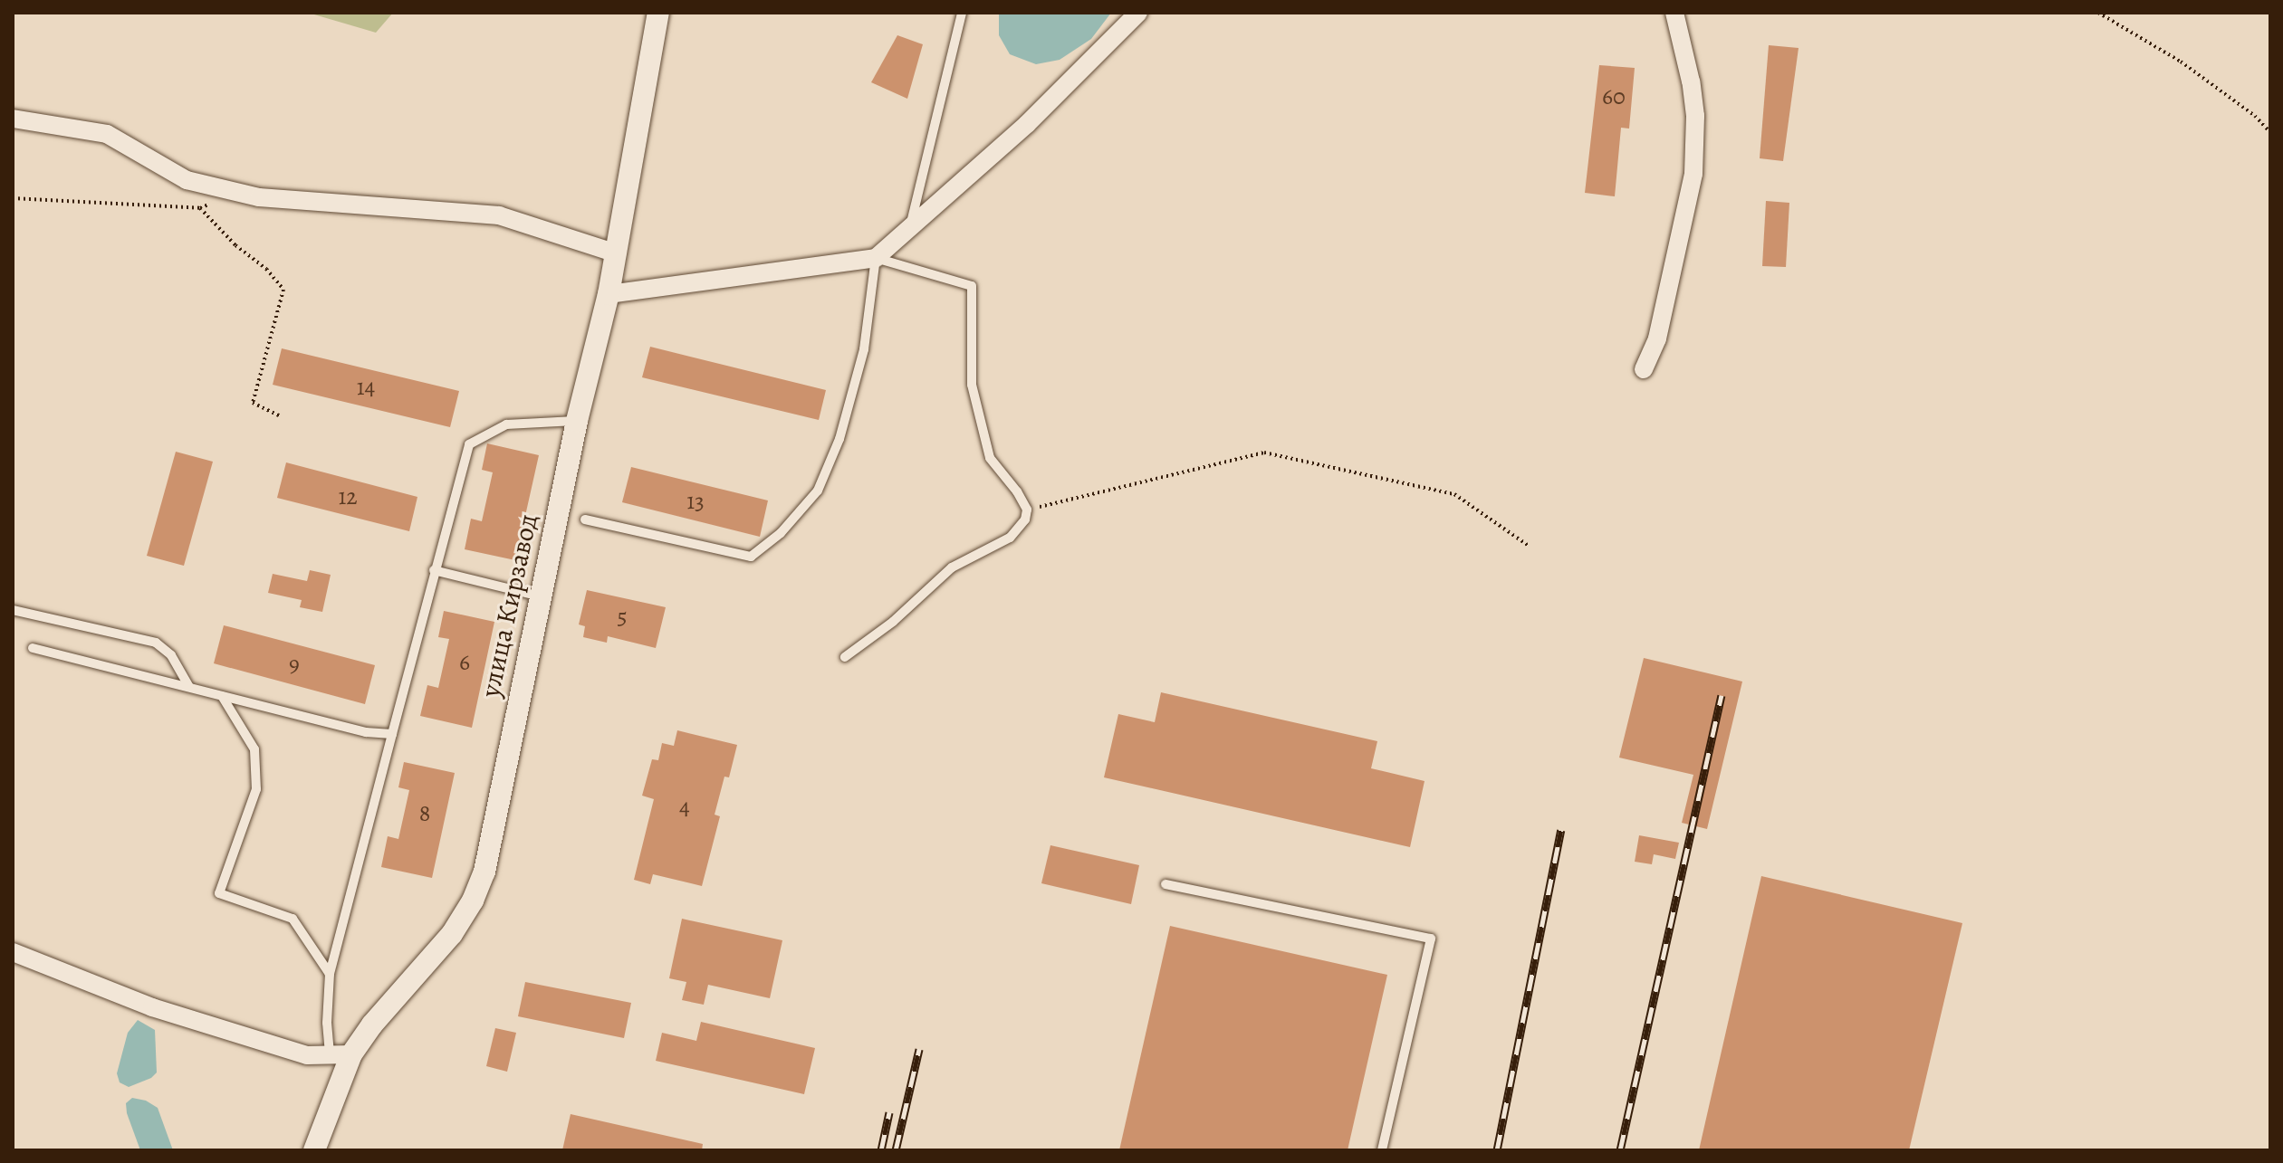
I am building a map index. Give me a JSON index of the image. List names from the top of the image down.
{
  "streets": {
    "street": ["улица Кирзавод"]
  },
  "house_numbers": [
    "60",
    "14",
    "12",
    "13",
    "5",
    "6",
    "9",
    "4",
    "8"
  ]
}
